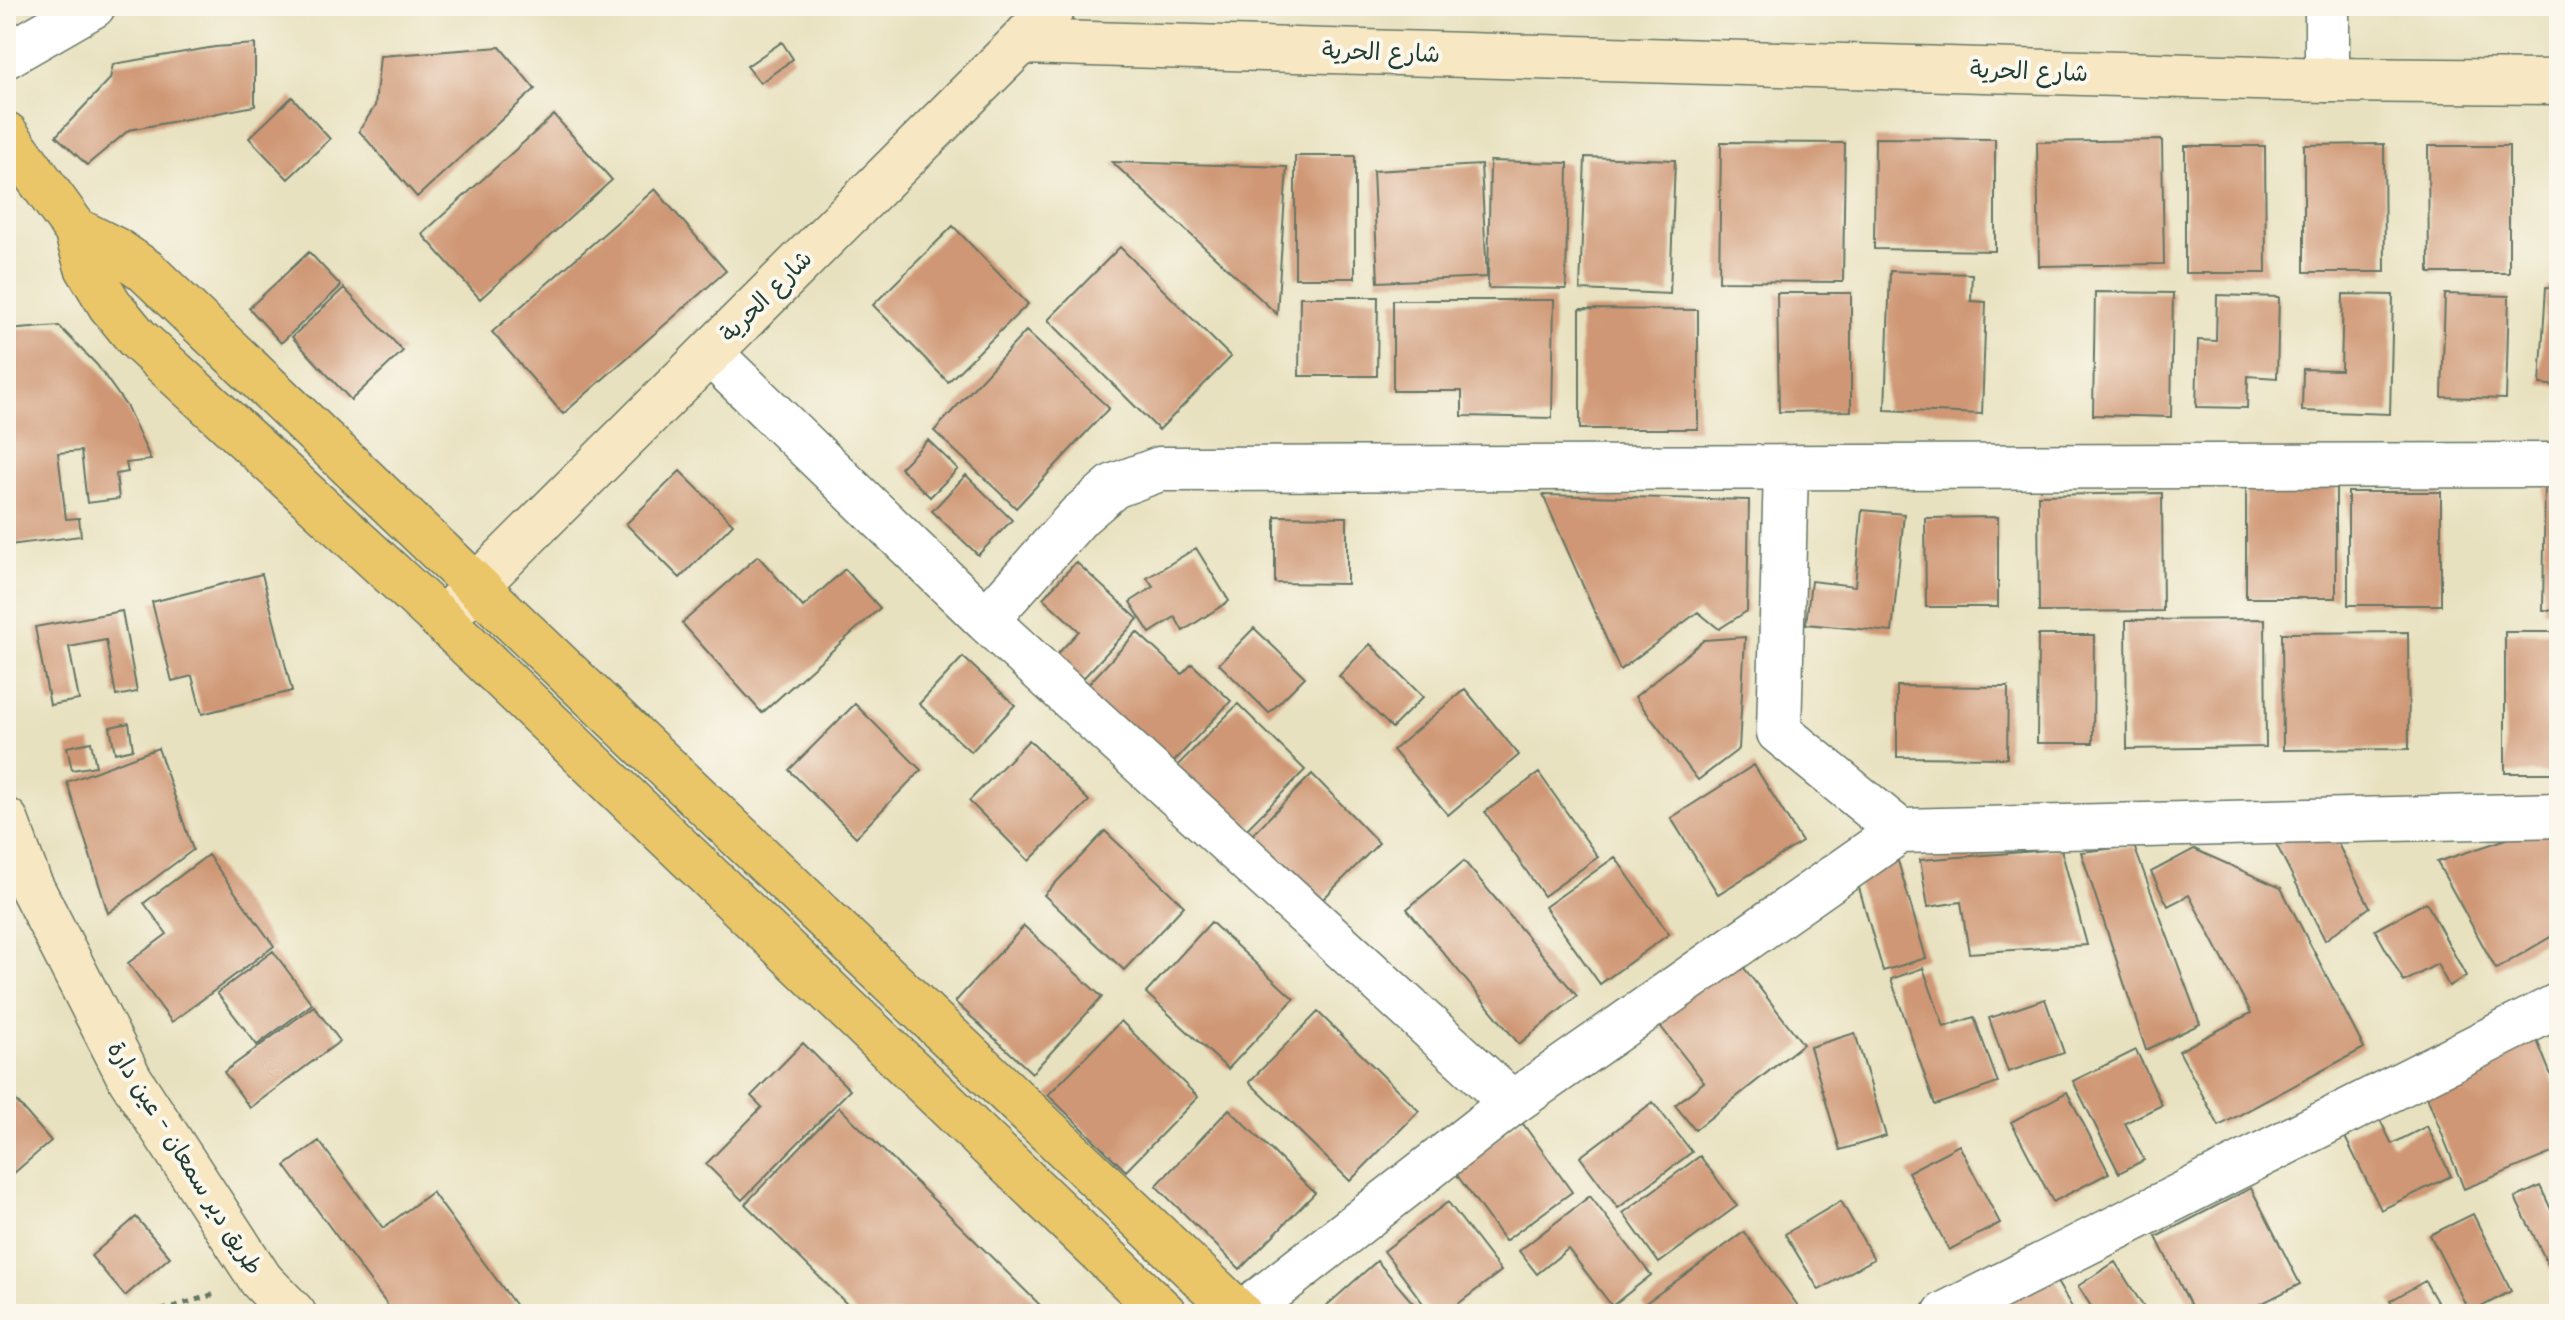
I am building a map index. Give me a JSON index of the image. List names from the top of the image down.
{
  "streets": {
    "main road": ["شارع الحرية", "طريق دير سمعان - عين دارة"]
  }
}
